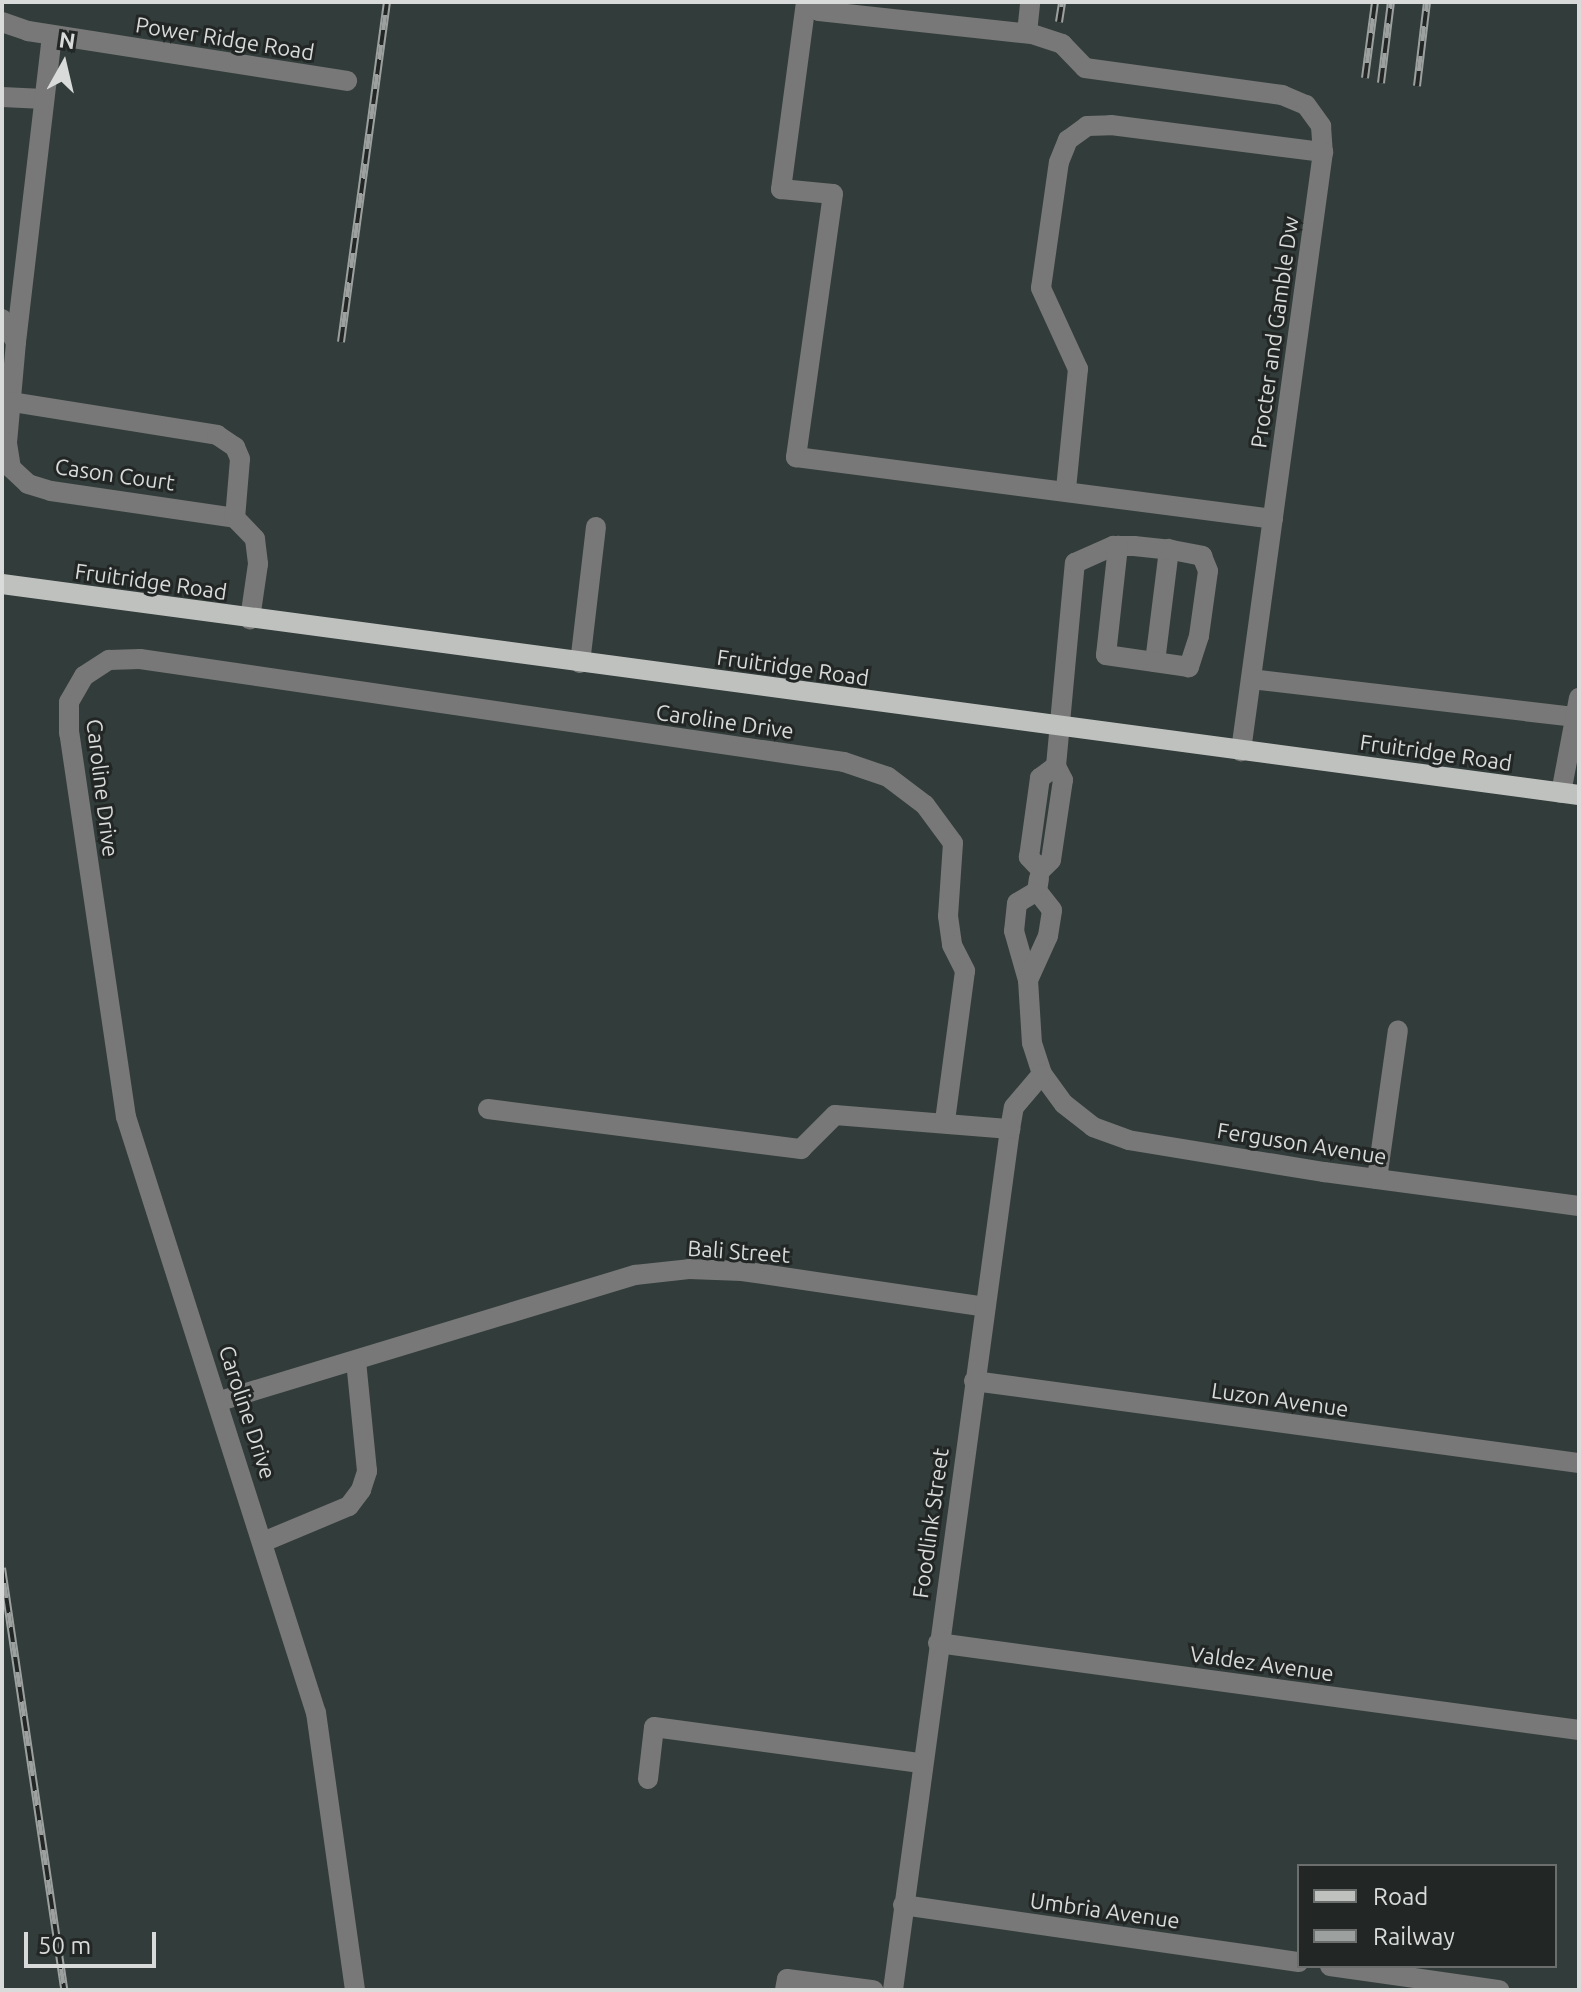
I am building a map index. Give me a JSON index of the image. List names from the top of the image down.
{
  "streets": {
    "main road": ["Fruitridge Road"],
    "street": [
      "Power Ridge Road",
      "Procter and Gamble Dw",
      "Cason Court",
      "Caroline Drive",
      "Ferguson Avenue",
      "Bali Street",
      "Luzon Avenue",
      "Foodlink Street",
      "Valdez Avenue",
      "Umbria Avenue"
    ]
  },
  "crossings": [
    ["Power Ridge Road", "Cason Court"],
    ["Procter and Gamble Dw", "Fruitridge Road"],
    ["Caroline Drive", "Bali Street"],
    ["Ferguson Avenue", "Foodlink Street"],
    ["Bali Street", "Foodlink Street"],
    ["Luzon Avenue", "Foodlink Street"],
    ["Foodlink Street", "Valdez Avenue"],
    ["Foodlink Street", "Umbria Avenue"]
  ],
  "legend": ["Road", "Railway"],
  "scale_bar": "50 m",
  "north": "top"
}
